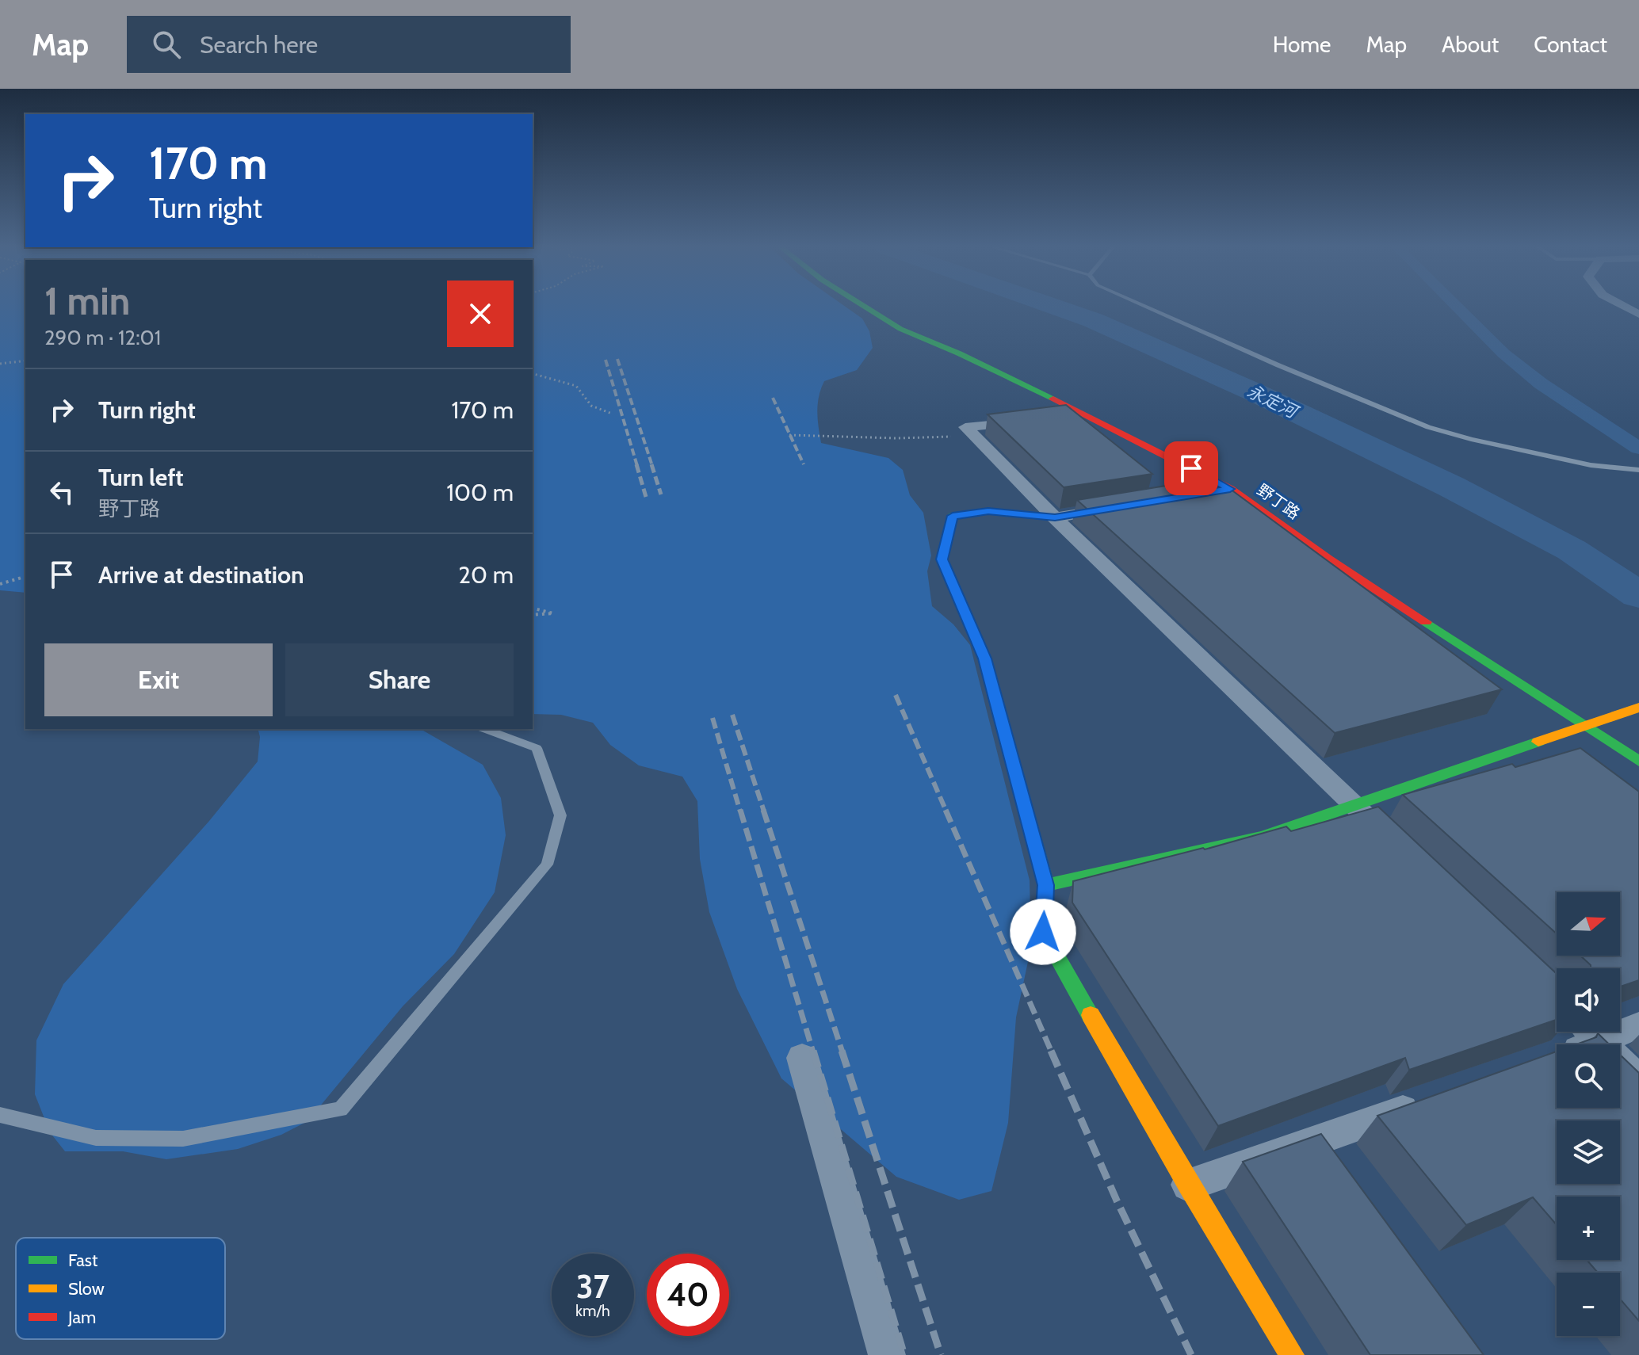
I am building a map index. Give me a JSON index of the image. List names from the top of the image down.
{
  "streets": {
    "main road": ["野丁路"]
  },
  "water": ["永定河"],
  "legend": ["Fast", "Slow", "Jam"],
  "north": "right",
  "page": {
    "header": "Map",
    "search": "Search here",
    "nav": [
      "Home",
      "Map",
      "About",
      "Contact"
    ],
    "turn": ["170 m", "Turn right"],
    "heading": ["1 min", "290 m · 12:01"],
    "list": [
      {
        "name": "Turn right",
        "value": "170 m"
      },
      {
        "name": "Turn left",
        "note": "野丁路",
        "value": "100 m"
      },
      {
        "name": "Arrive at destination",
        "value": "20 m"
      }
    ],
    "buttons": ["Exit", "Share"],
    "map_buttons": ["+", "−"],
    "speed": "37 km/h",
    "limit": "40"
  }
}
